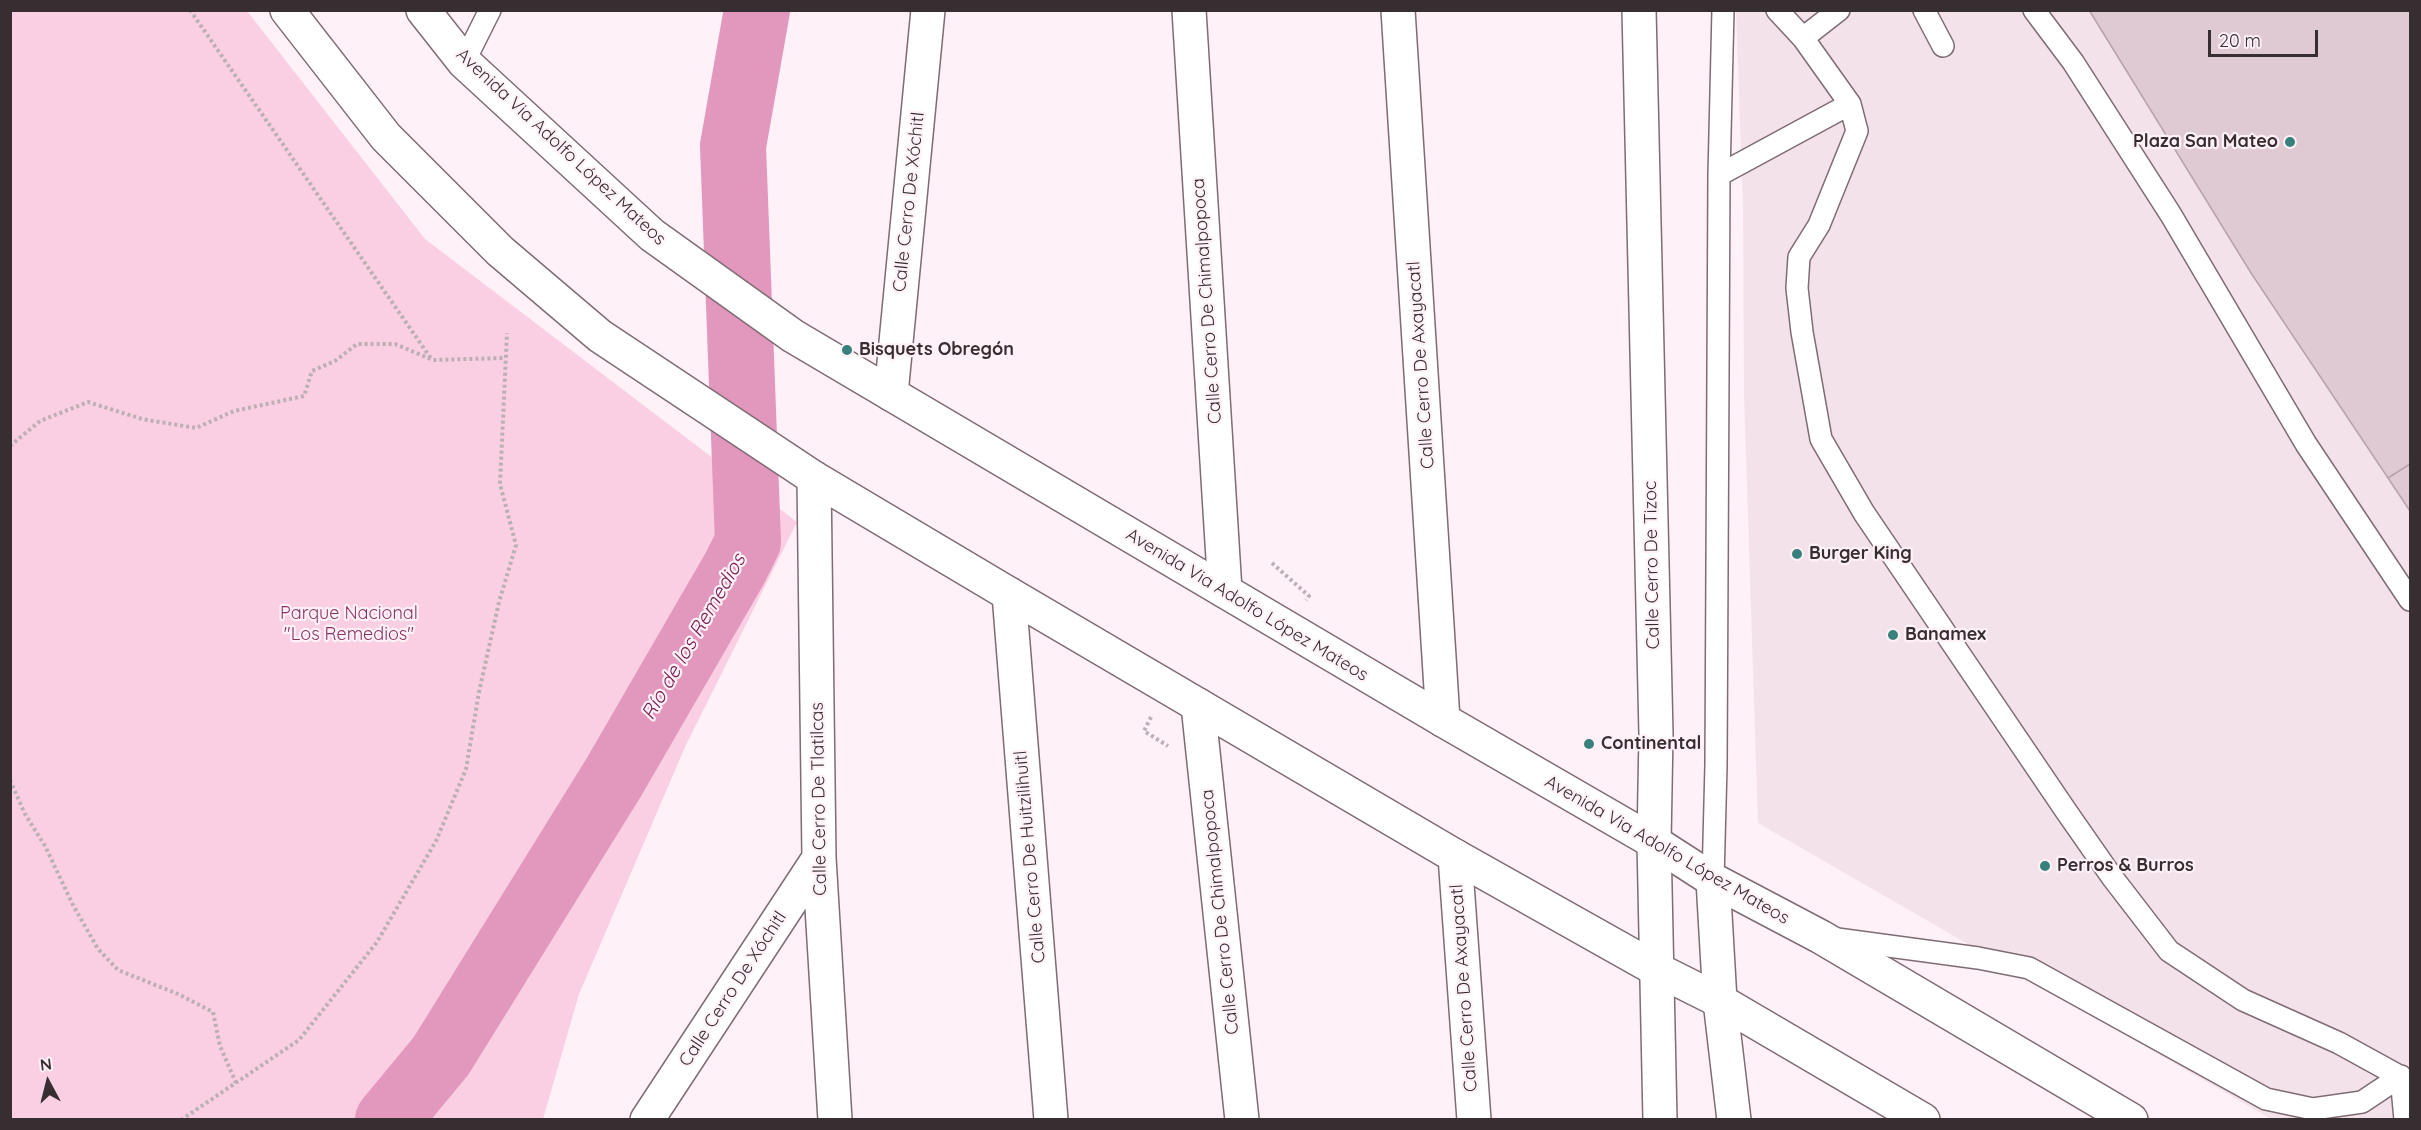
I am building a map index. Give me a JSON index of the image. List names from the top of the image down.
{
  "streets": {
    "street": [
      "Avenida Via Adolfo López Mateos",
      "Calle Cerro De Xóchitl",
      "Calle Cerro De Chimalpopoca",
      "Calle Cerro De Axayacatl",
      "Calle Cerro De Tizoc",
      "Calle Cerro De Tlatilcas",
      "Calle Cerro De Huitzilihuitl"
    ]
  },
  "crossings": [
    ["Avenida Via Adolfo López Mateos", "Calle Cerro De Xóchitl"],
    ["Avenida Via Adolfo López Mateos", "Calle Cerro De Chimalpopoca"],
    ["Avenida Via Adolfo López Mateos", "Calle Cerro De Axayacatl"],
    ["Avenida Via Adolfo López Mateos", "Calle Cerro De Tizoc"],
    ["Calle Cerro De Xóchitl", "Calle Cerro De Tlatilcas"]
  ],
  "water": ["Río de los Remedios"],
  "parks": ["Parque Nacional \"Los Remedios\""],
  "places": [
    "Plaza San Mateo",
    "Bisquets Obregón",
    "Burger King",
    "Banamex",
    "Continental",
    "Perros & Burros"
  ],
  "scale_bar": "20 m",
  "north": "top"
}
